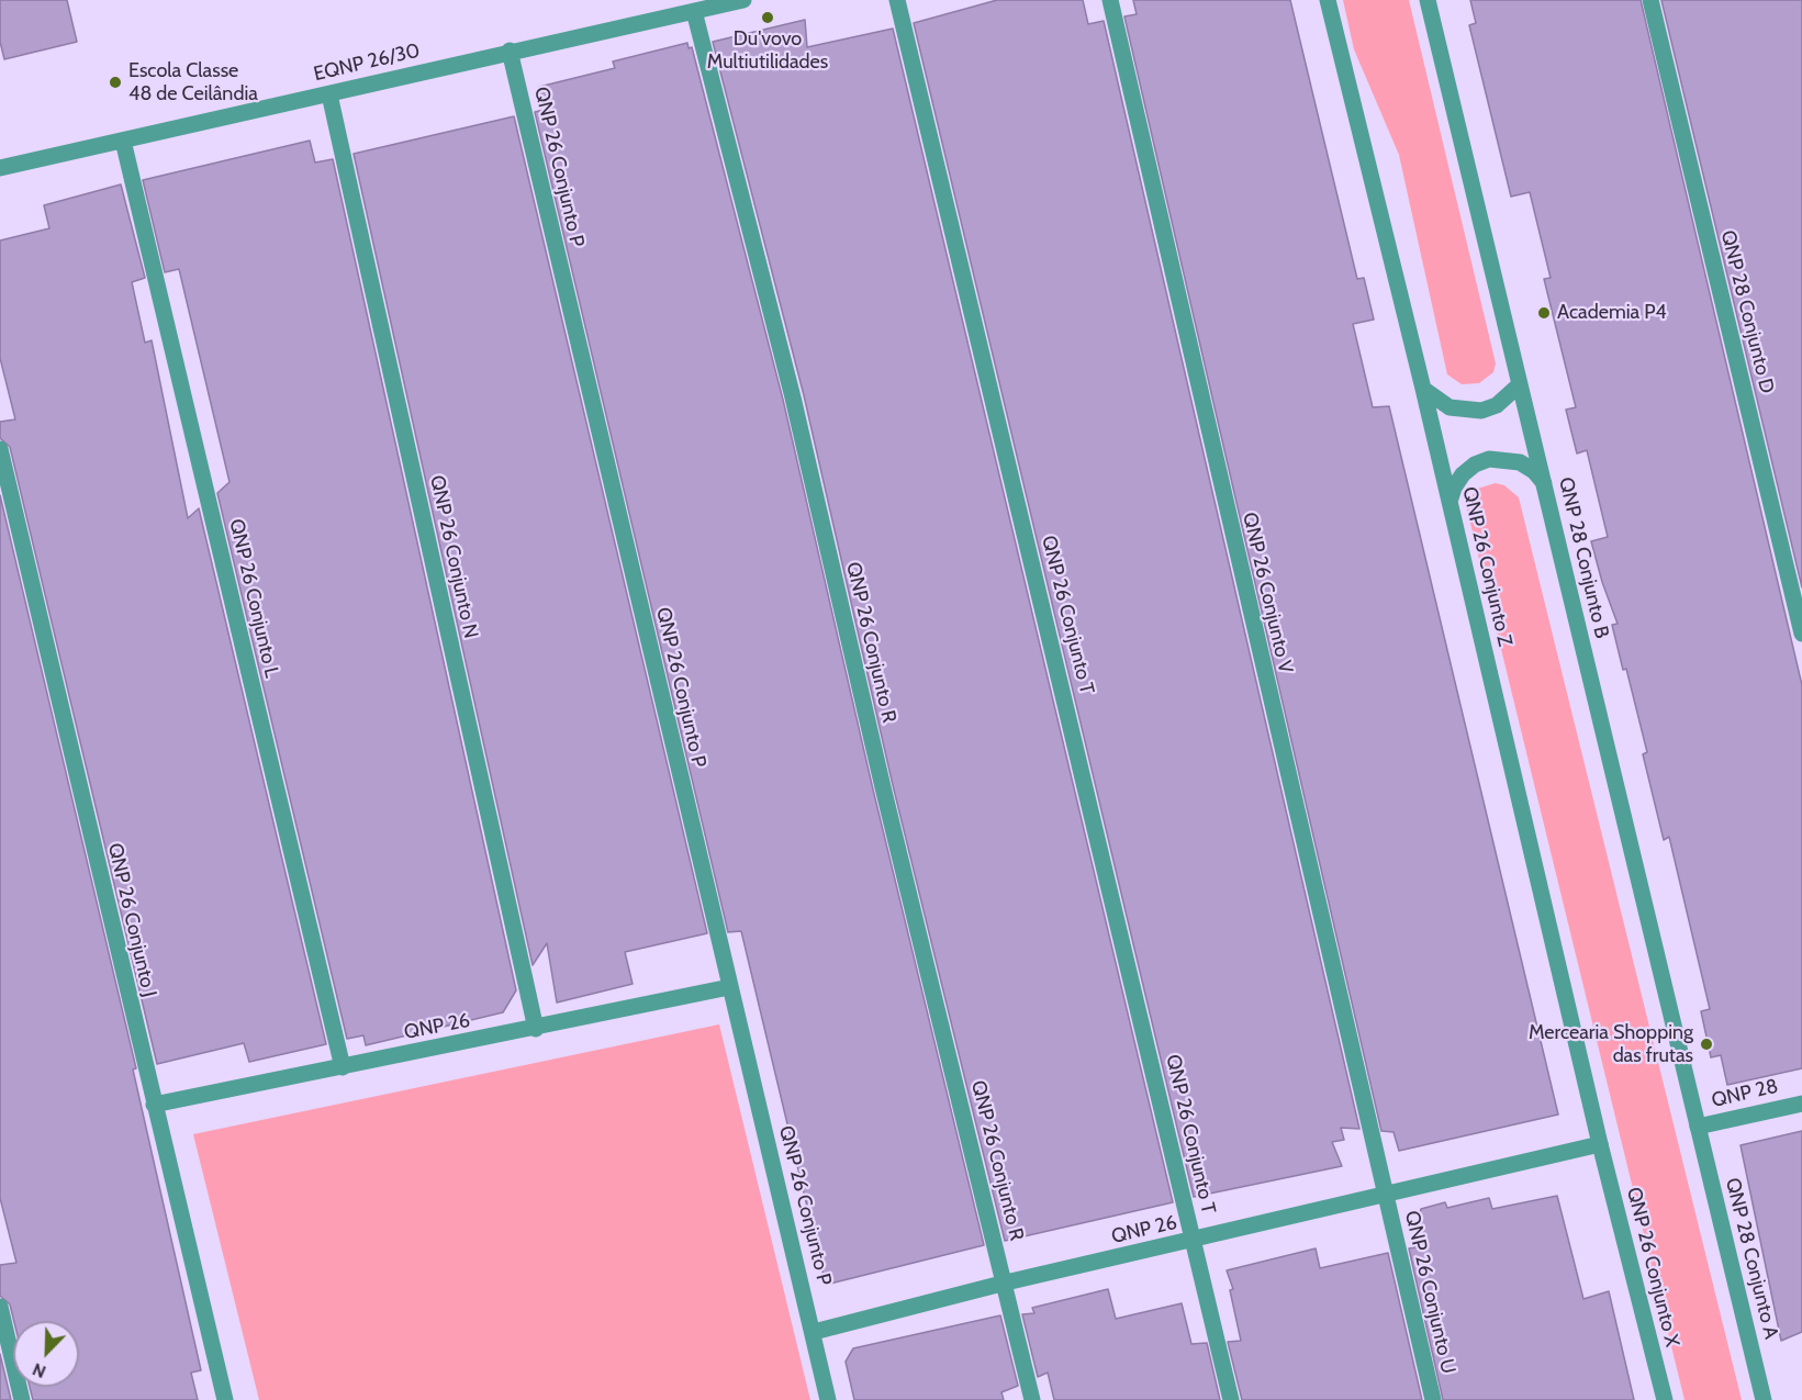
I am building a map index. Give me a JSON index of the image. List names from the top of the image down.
{
  "streets": {
    "street": [
      "EQNP 26/30",
      "QNP 26 Conjunto P",
      "QNP 28 Conjunto D",
      "QNP 26 Conjunto N",
      "QNP 28 Conjunto B",
      "QNP 26 Conjunto Z",
      "QNP 26 Conjunto V",
      "QNP 26 Conjunto L",
      "QNP 26 Conjunto T",
      "QNP 26 Conjunto R",
      "QNP 26 Conjunto J",
      "QNP 26",
      "QNP 28",
      "QNP 28 Conjunto A",
      "QNP 26 Conjunto X",
      "QNP 26 Conjunto U"
    ]
  },
  "crossings": [
    ["EQNP 26/30", "QNP 26 Conjunto P"],
    ["EQNP 26/30", "QNP 26 Conjunto N"],
    ["EQNP 26/30", "QNP 26 Conjunto L"],
    ["EQNP 26/30", "QNP 26 Conjunto R"],
    ["QNP 26 Conjunto P", "QNP 26"],
    ["QNP 26 Conjunto N", "QNP 26"],
    ["QNP 28 Conjunto B", "QNP 28"],
    ["QNP 28 Conjunto B", "QNP 28 Conjunto A"],
    ["QNP 26 Conjunto Z", "QNP 26"],
    ["QNP 26 Conjunto Z", "QNP 26 Conjunto X"],
    ["QNP 26 Conjunto V", "QNP 26"],
    ["QNP 26 Conjunto V", "QNP 26 Conjunto U"],
    ["QNP 26 Conjunto L", "QNP 26"],
    ["QNP 26 Conjunto T", "QNP 26"],
    ["QNP 26 Conjunto R", "QNP 26"],
    ["QNP 26 Conjunto J", "QNP 26"],
    ["QNP 26", "QNP 26 Conjunto X"],
    ["QNP 26", "QNP 26 Conjunto U"],
    ["QNP 28", "QNP 28 Conjunto A"]
  ],
  "places": [
    "Du'vovo Multiutilidades",
    "Escola Classe 48 de Ceilândia",
    "Academia P4",
    "Mercearia Shopping das frutas"
  ],
  "north": "bottom left"
}
